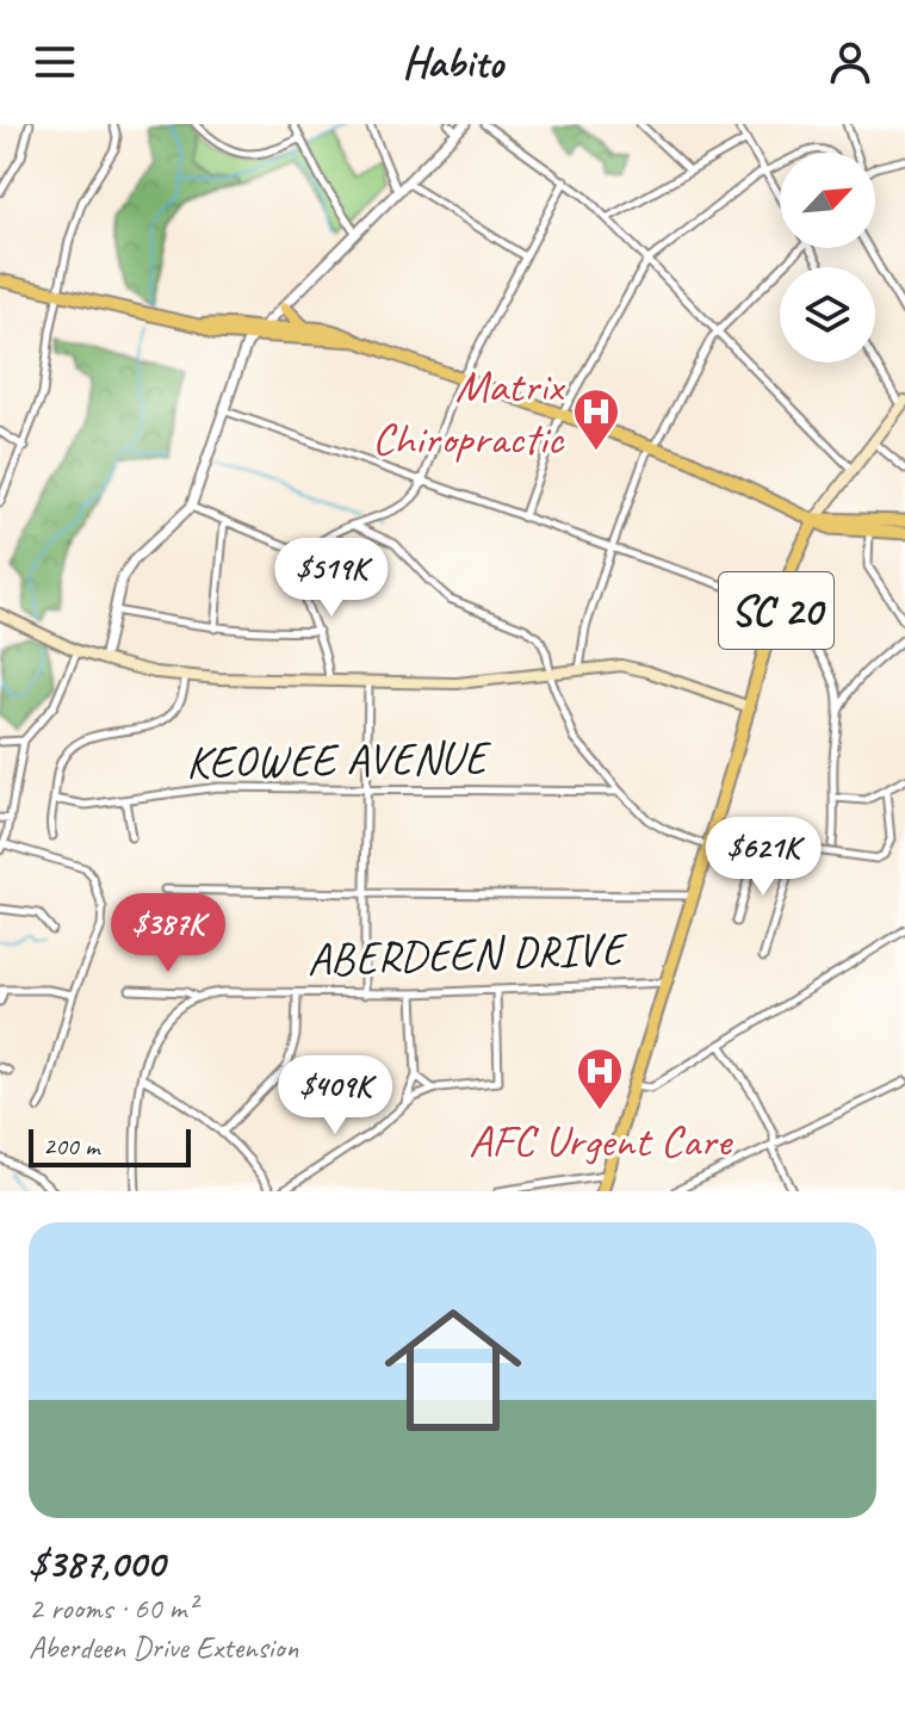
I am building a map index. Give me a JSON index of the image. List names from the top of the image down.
{
  "streets": {
    "main road": ["SC 20"],
    "street": ["KEOWEE AVENUE", "ABERDEEN DRIVE"]
  },
  "places": {
    "hospital": ["Matrix Chiropractic", "AFC Urgent Care"]
  },
  "scale_bar": "200 m",
  "north": "top right",
  "page": {
    "header": "Habito",
    "price": [
      "$519K",
      "$621K",
      "$387K",
      "$409K"
    ],
    "scale": "200 m",
    "list": [
      {
        "name": "$387,000",
        "note": "2 rooms · 60 m² · Aberdeen Drive Extension"
      }
    ]
  }
}
